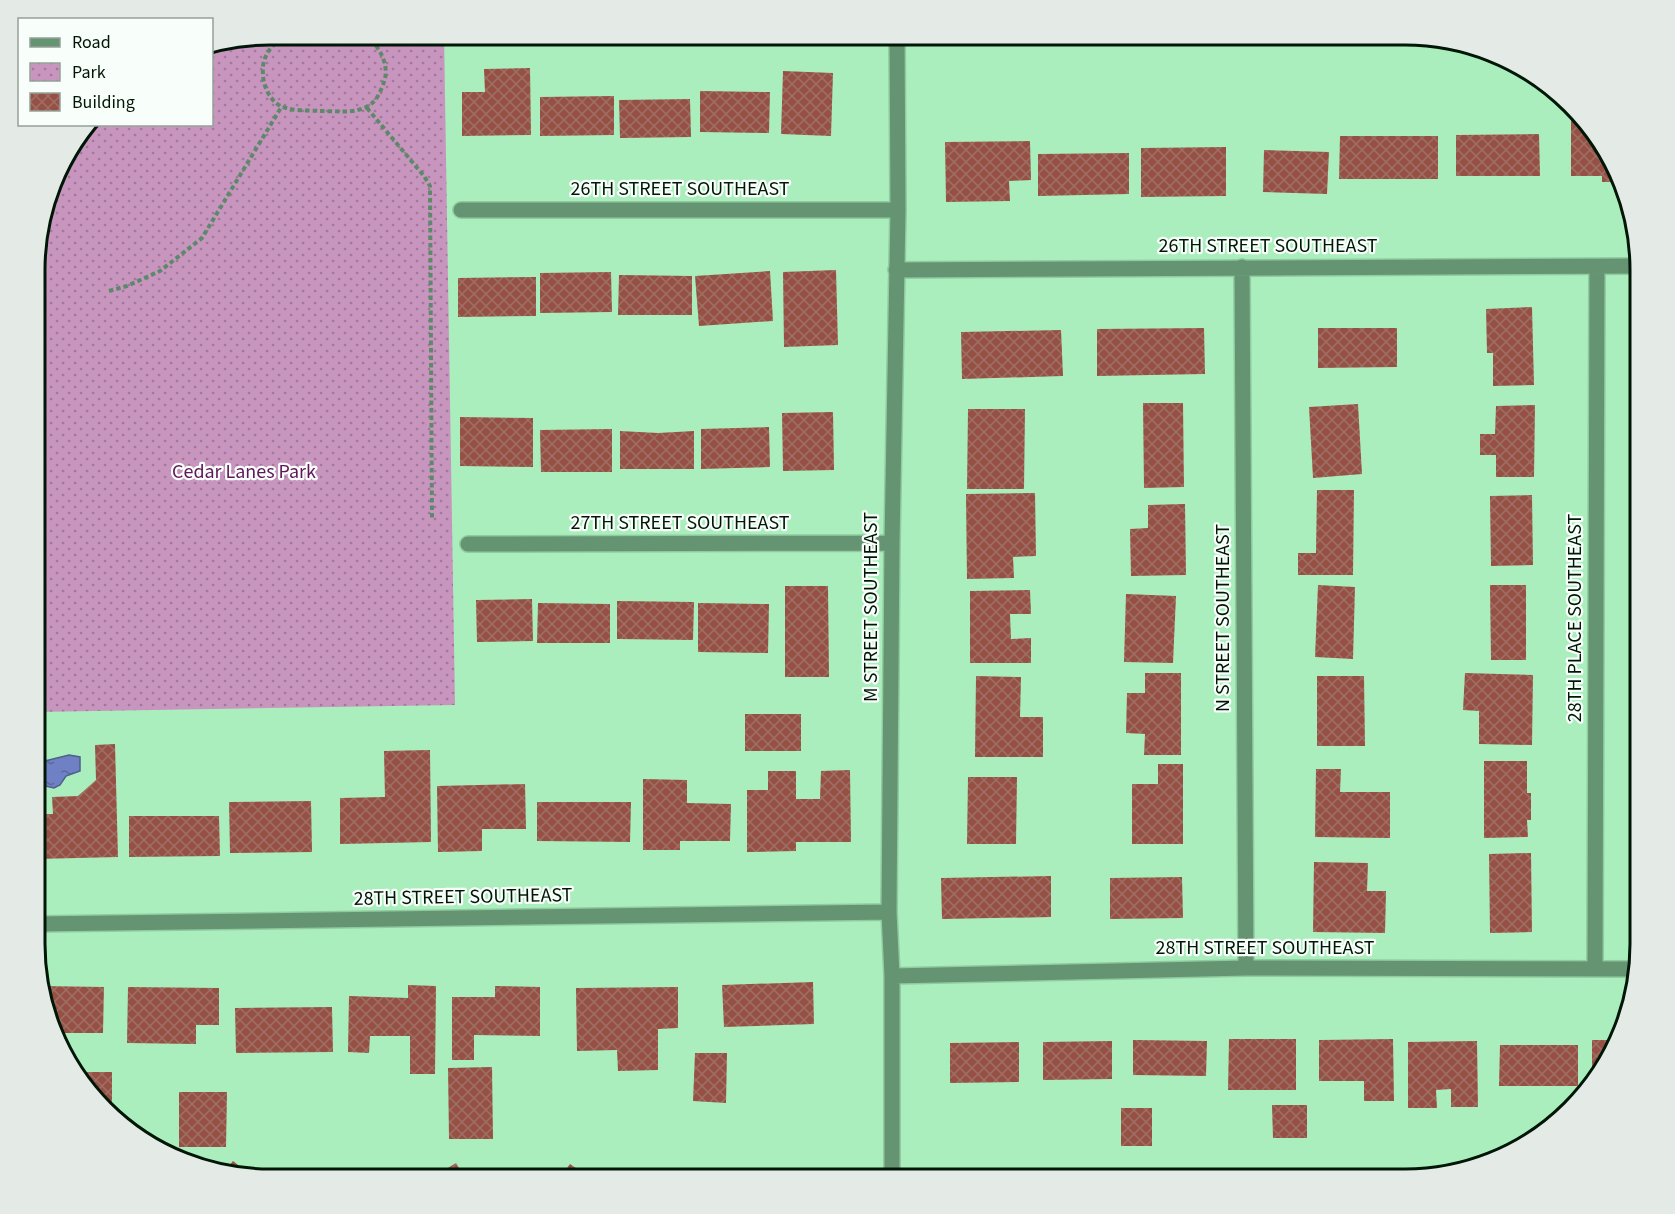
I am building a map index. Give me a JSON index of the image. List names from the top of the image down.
{
  "streets": {
    "street": [
      "26TH STREET SOUTHEAST",
      "27TH STREET SOUTHEAST",
      "M STREET SOUTHEAST",
      "N STREET SOUTHEAST",
      "28TH PLACE SOUTHEAST",
      "28TH STREET SOUTHEAST"
    ]
  },
  "crossings": [
    ["26TH STREET SOUTHEAST", "M STREET SOUTHEAST"],
    ["26TH STREET SOUTHEAST", "N STREET SOUTHEAST"],
    ["26TH STREET SOUTHEAST", "28TH PLACE SOUTHEAST"],
    ["27TH STREET SOUTHEAST", "M STREET SOUTHEAST"],
    ["M STREET SOUTHEAST", "28TH STREET SOUTHEAST"],
    ["N STREET SOUTHEAST", "28TH STREET SOUTHEAST"],
    ["28TH PLACE SOUTHEAST", "28TH STREET SOUTHEAST"]
  ],
  "parks": ["Cedar Lanes Park"],
  "legend": ["Road", "Park", "Building"]
}
